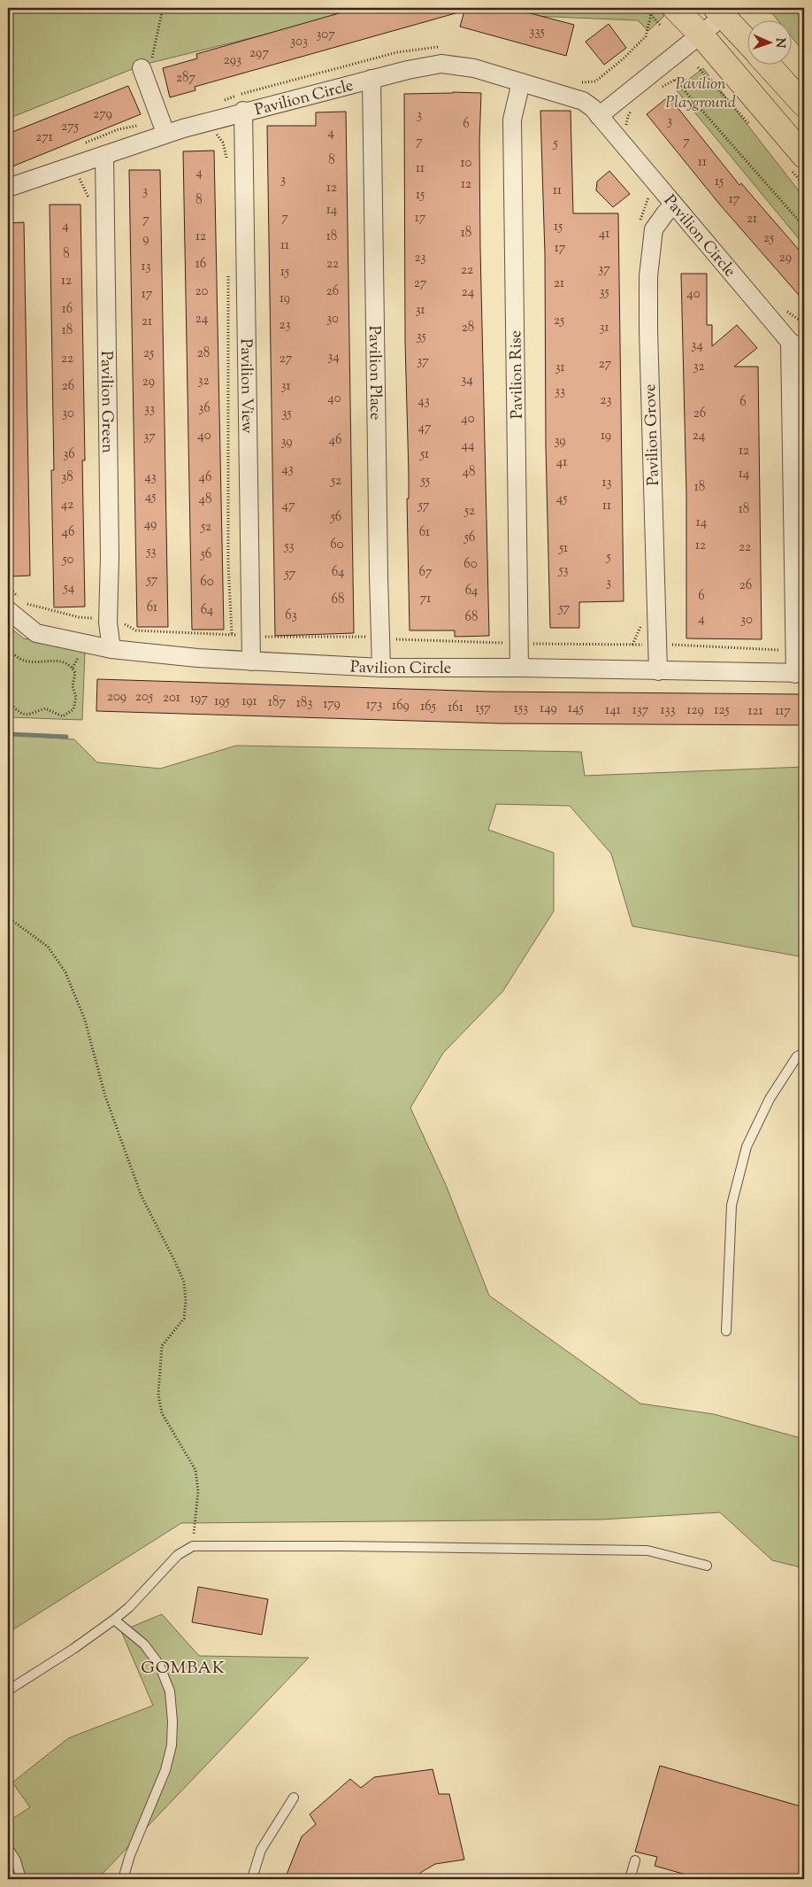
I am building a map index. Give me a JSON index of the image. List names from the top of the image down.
{
  "streets": {
    "street": [
      "Pavilion Circle",
      "Pavilion Place",
      "Pavilion Rise",
      "Pavilion View",
      "Pavilion Green",
      "Pavilion Grove"
    ]
  },
  "crossings": [
    ["Pavilion Circle", "Pavilion Place"],
    ["Pavilion Circle", "Pavilion Rise"],
    ["Pavilion Circle", "Pavilion View"],
    ["Pavilion Circle", "Pavilion Green"],
    ["Pavilion Circle", "Pavilion Grove"]
  ],
  "districts": ["GOMBAK"],
  "parks": ["Pavilion Playground"],
  "house_numbers": [
    "335",
    "307",
    "303",
    "297",
    "293",
    "287",
    "279",
    "3",
    "3",
    "6",
    "275",
    "4",
    "271",
    "7",
    "7",
    "5",
    "8",
    "11",
    "10",
    "11",
    "4",
    "3",
    "15",
    "12",
    "12",
    "11",
    "3",
    "15",
    "17",
    "8",
    "14",
    "7",
    "17",
    "21",
    "7",
    "4",
    "15",
    "18",
    "41",
    "12",
    "18",
    "25",
    "9",
    "11",
    "17",
    "8",
    "23",
    "29",
    "16",
    "22",
    "13",
    "37",
    "22",
    "15",
    "12",
    "27",
    "21",
    "20",
    "26",
    "24",
    "35",
    "17",
    "40",
    "19",
    "16",
    "31",
    "24",
    "30",
    "25",
    "21",
    "23",
    "28",
    "31",
    "18",
    "35",
    "34",
    "25",
    "28",
    "34",
    "22",
    "27",
    "37",
    "27",
    "32",
    "31",
    "34",
    "32",
    "29",
    "26",
    "31",
    "33",
    "40",
    "23",
    "43",
    "6",
    "36",
    "33",
    "30",
    "35",
    "26",
    "40",
    "47",
    "40",
    "19",
    "24",
    "37",
    "46",
    "39",
    "39",
    "44",
    "12",
    "36",
    "51",
    "41",
    "43",
    "48",
    "14",
    "38",
    "43",
    "46",
    "52",
    "55",
    "13",
    "18",
    "45",
    "45",
    "48",
    "42",
    "47",
    "57",
    "11",
    "18",
    "52",
    "56",
    "14",
    "49",
    "52",
    "46",
    "61",
    "56",
    "60",
    "12",
    "53",
    "22",
    "51",
    "53",
    "56",
    "5",
    "50",
    "60",
    "53",
    "64",
    "67",
    "57",
    "57",
    "60",
    "3",
    "26",
    "54",
    "64",
    "6",
    "71",
    "68",
    "61",
    "57",
    "64",
    "63",
    "68",
    "4",
    "30",
    "209",
    "205",
    "201",
    "197",
    "195",
    "191",
    "187",
    "183",
    "179",
    "173",
    "169",
    "165",
    "161",
    "157",
    "153",
    "149",
    "145",
    "141",
    "137",
    "133",
    "129",
    "125",
    "121",
    "117"
  ],
  "north": "right"
}
